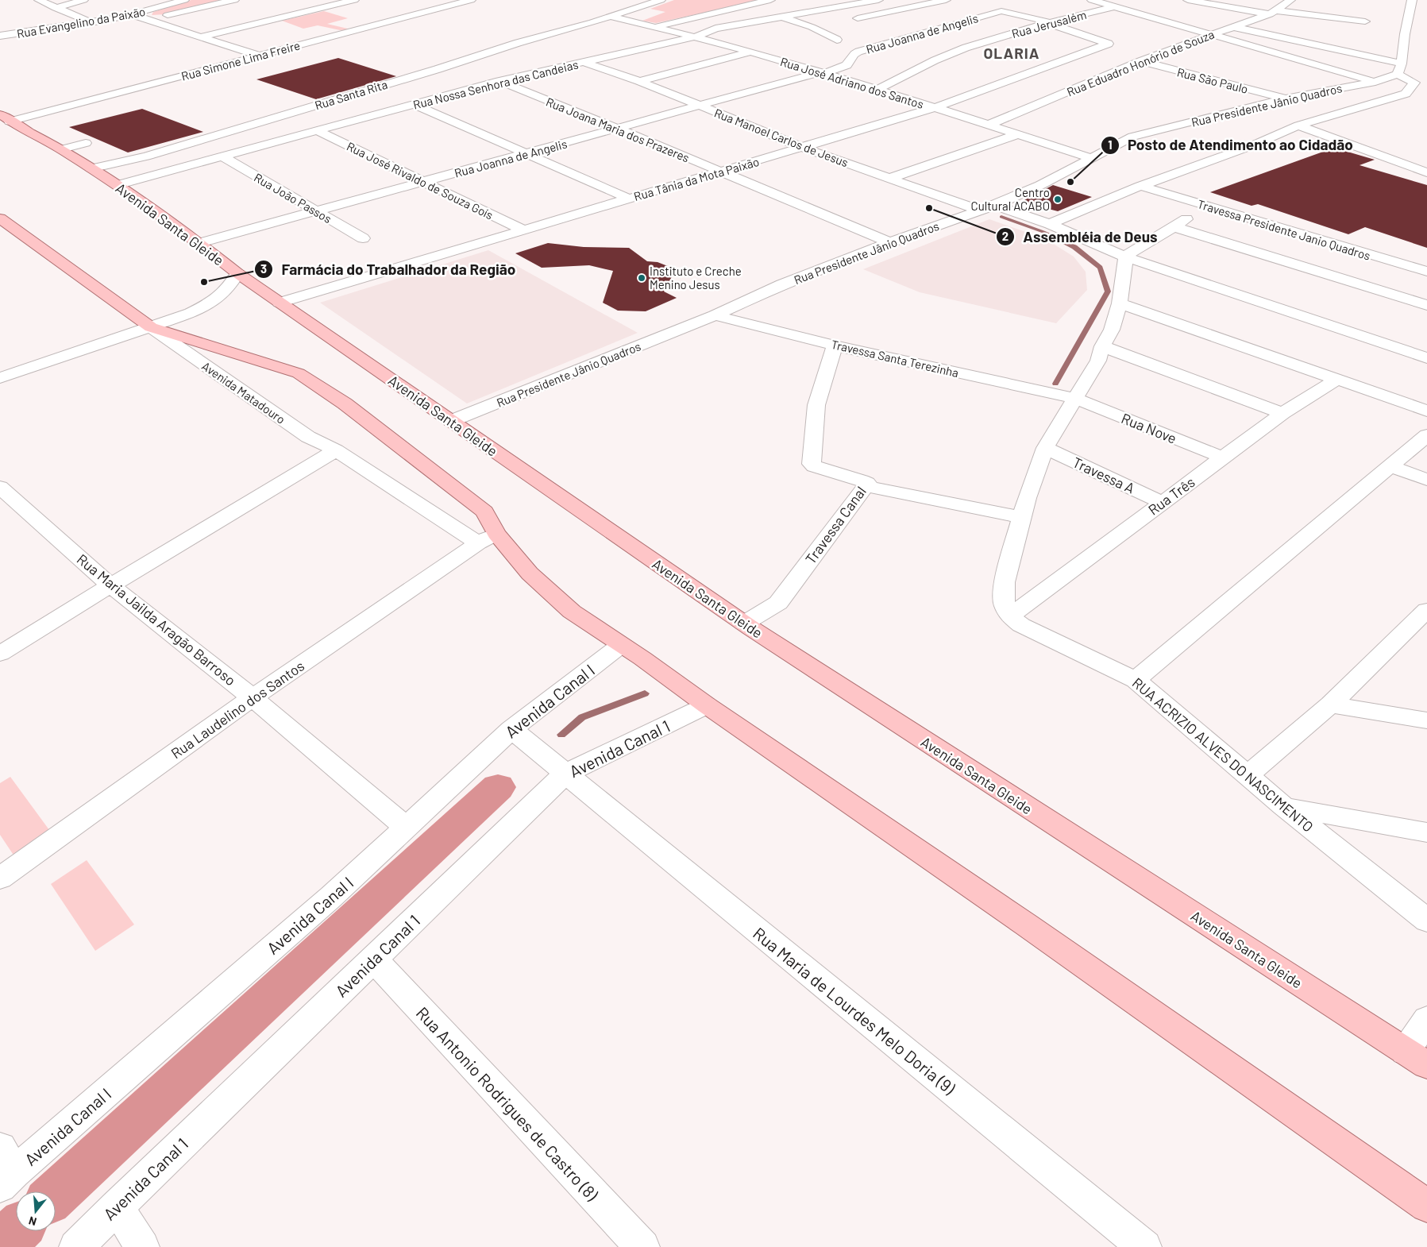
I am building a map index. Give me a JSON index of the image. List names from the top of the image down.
{
  "streets": {
    "main road": ["Avenida Santa Gleide", "Avenida Matadouro"],
    "street": [
      "Rua Evangelino da Paixão",
      "Rua Jerusalém",
      "Rua Joanna de Angelis",
      "Rua Simone Lima Freire",
      "Rua Eduadro Honório de Souza",
      "Rua São Paulo",
      "Rua José Adriano dos Santos",
      "Rua Nossa Senhora das Candeias",
      "Rua Santa Rita",
      "Rua Presidente Jânio Quadros",
      "Rua Joana Maria dos Prazeres",
      "Rua Manoel Carlos de Jesus",
      "Rua Tânia da Mota Paixão",
      "Rua José Rivaldo de Souza Goís",
      "Rua João Passos",
      "Travessa Presidente Janio Quadros",
      "Travessa Santa Terezinha",
      "Rua Nove",
      "Travessa A",
      "Rua Três",
      "Travessa Canal",
      "Rua Maria Jailda Aragão Barroso",
      "Avenida Canal I",
      "Rua Laudelino dos Santos",
      "Avenida Canal 1",
      "RUA ACRIZIO ALVES DO NASCIMENTO",
      "Rua Maria de Lourdes Melo Doria (9)",
      "Rua Antonio Rodrigues de Castro (8)"
    ]
  },
  "crossings": [
    ["Rua Jerusalém", "Rua Joanna de Angelis"],
    ["Rua Jerusalém", "Rua José Adriano dos Santos"],
    ["Rua Jerusalém", "Rua Tânia da Mota Paixão"],
    ["Rua Joanna de Angelis", "Rua José Adriano dos Santos"],
    ["Rua Joanna de Angelis", "Rua Joana Maria dos Prazeres"],
    ["Rua Joanna de Angelis", "Rua Manoel Carlos de Jesus"],
    ["Rua Joanna de Angelis", "Rua Tânia da Mota Paixão"],
    ["Rua Joanna de Angelis", "Rua José Rivaldo de Souza Goís"],
    ["Rua Joanna de Angelis", "Rua João Passos"],
    ["Rua Joanna de Angelis", "Avenida Santa Gleide"],
    ["Rua Simone Lima Freire", "Avenida Santa Gleide"],
    ["Rua Eduadro Honório de Souza", "Rua São Paulo"],
    ["Rua Eduadro Honório de Souza", "Rua José Adriano dos Santos"],
    ["Rua São Paulo", "Rua Presidente Jânio Quadros"],
    ["Rua José Adriano dos Santos", "Rua Nossa Senhora das Candeias"],
    ["Rua José Adriano dos Santos", "Rua Santa Rita"],
    ["Rua José Adriano dos Santos", "Rua Presidente Jânio Quadros"],
    ["Rua José Adriano dos Santos", "Rua Tânia da Mota Paixão"],
    ["Rua Nossa Senhora das Candeias", "Rua Joana Maria dos Prazeres"],
    ["Rua Nossa Senhora das Candeias", "Rua Manoel Carlos de Jesus"],
    ["Rua Nossa Senhora das Candeias", "Rua José Rivaldo de Souza Goís"],
    ["Rua Nossa Senhora das Candeias", "Rua João Passos"],
    ["Rua Nossa Senhora das Candeias", "Avenida Santa Gleide"],
    ["Rua Santa Rita", "Avenida Santa Gleide"],
    ["Rua Presidente Jânio Quadros", "Rua Joana Maria dos Prazeres"],
    ["Rua Presidente Jânio Quadros", "Rua Manoel Carlos de Jesus"],
    ["Rua Presidente Jânio Quadros", "Avenida Santa Gleide"],
    ["Rua Presidente Jânio Quadros", "Travessa Santa Terezinha"],
    ["Rua Joana Maria dos Prazeres", "Rua Tânia da Mota Paixão"],
    ["Rua Manoel Carlos de Jesus", "Rua Tânia da Mota Paixão"],
    ["Rua Tânia da Mota Paixão", "Rua José Rivaldo de Souza Goís"],
    ["Rua Tânia da Mota Paixão", "Avenida Santa Gleide"],
    ["Avenida Santa Gleide", "Travessa Canal"],
    ["Travessa Santa Terezinha", "Rua Nove"],
    ["Travessa Santa Terezinha", "Travessa Canal"],
    ["Avenida Matadouro", "Rua Laudelino dos Santos"],
    ["Rua Nove", "Rua Três"],
    ["Travessa A", "Rua Três"],
    ["Rua Três", "RUA ACRIZIO ALVES DO NASCIMENTO"],
    ["Rua Maria Jailda Aragão Barroso", "Avenida Canal I"],
    ["Rua Maria Jailda Aragão Barroso", "Rua Laudelino dos Santos"],
    ["Avenida Canal I", "Rua Maria de Lourdes Melo Doria (9)"],
    ["Avenida Canal 1", "Rua Maria de Lourdes Melo Doria (9)"],
    ["Avenida Canal 1", "Rua Antonio Rodrigues de Castro (8)"]
  ],
  "districts": ["OLARIA"],
  "places": [
    "Posto de Atendimento ao Cidadão",
    "Centro Cultural ACABO",
    "Assembléia de Deus",
    "Instituto e Creche Menino Jesus",
    "Farmácia do Trabalhador da Região"
  ],
  "north": "bottom"
}
